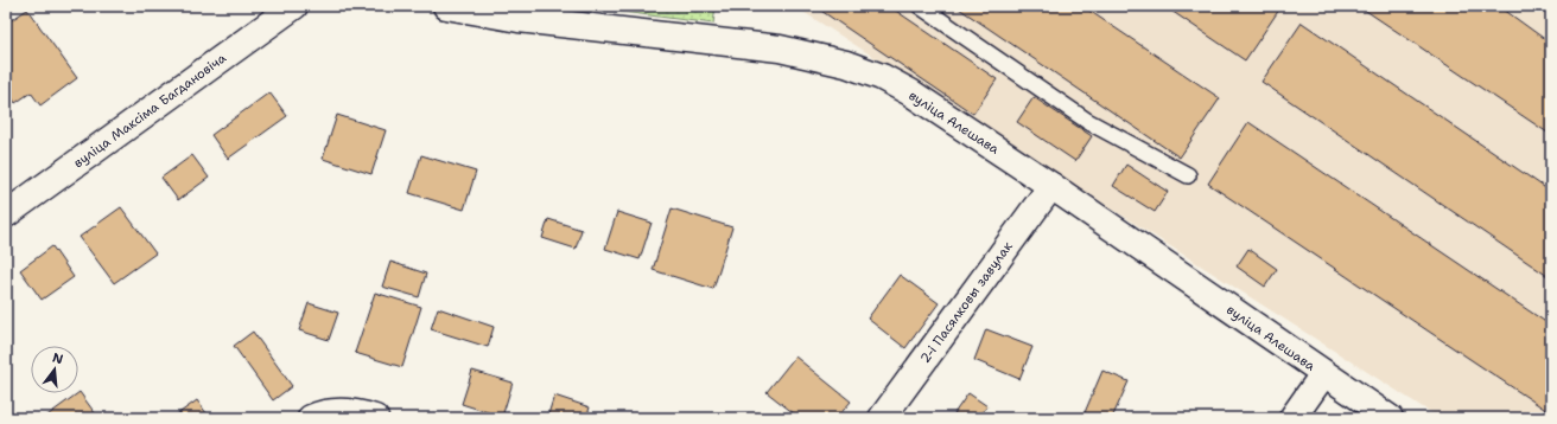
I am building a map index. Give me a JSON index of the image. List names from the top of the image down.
{
  "streets": {
    "street": ["вуліца Максіма Багдановіча", "вуліца Алешава", "2-і Пасялковы завулак"]
  },
  "crossings": [
    ["вуліца Алешава", "2-і Пасялковы завулак"]
  ],
  "north": "top"
}
